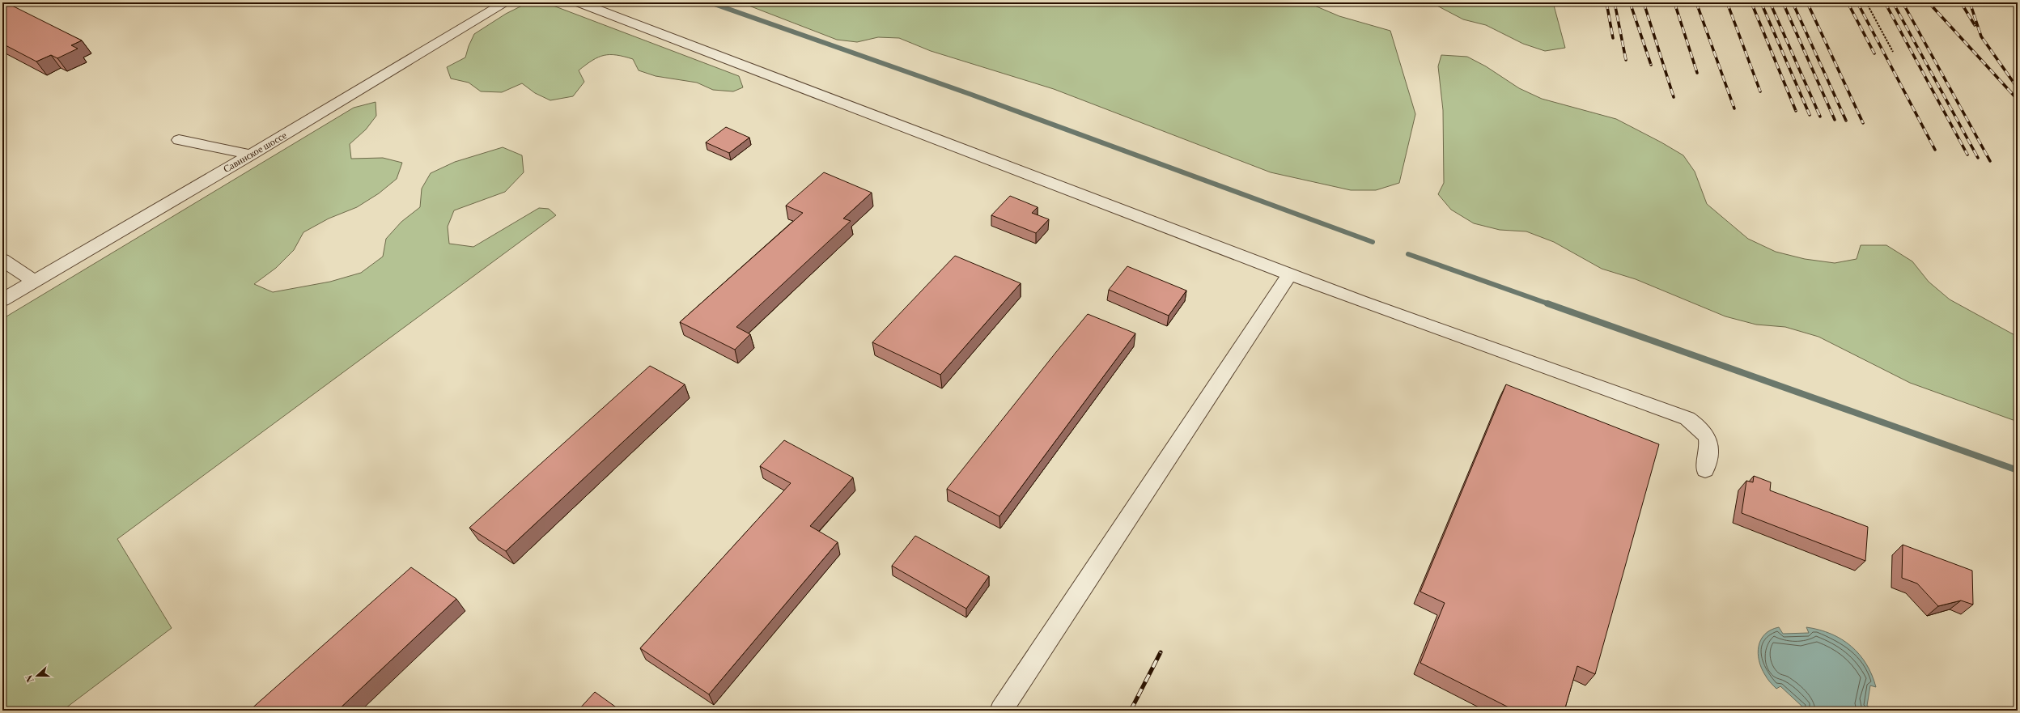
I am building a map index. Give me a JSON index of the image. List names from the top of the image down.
{
  "streets": {
    "street": ["Савинское шоссе"]
  },
  "north": "left"
}
